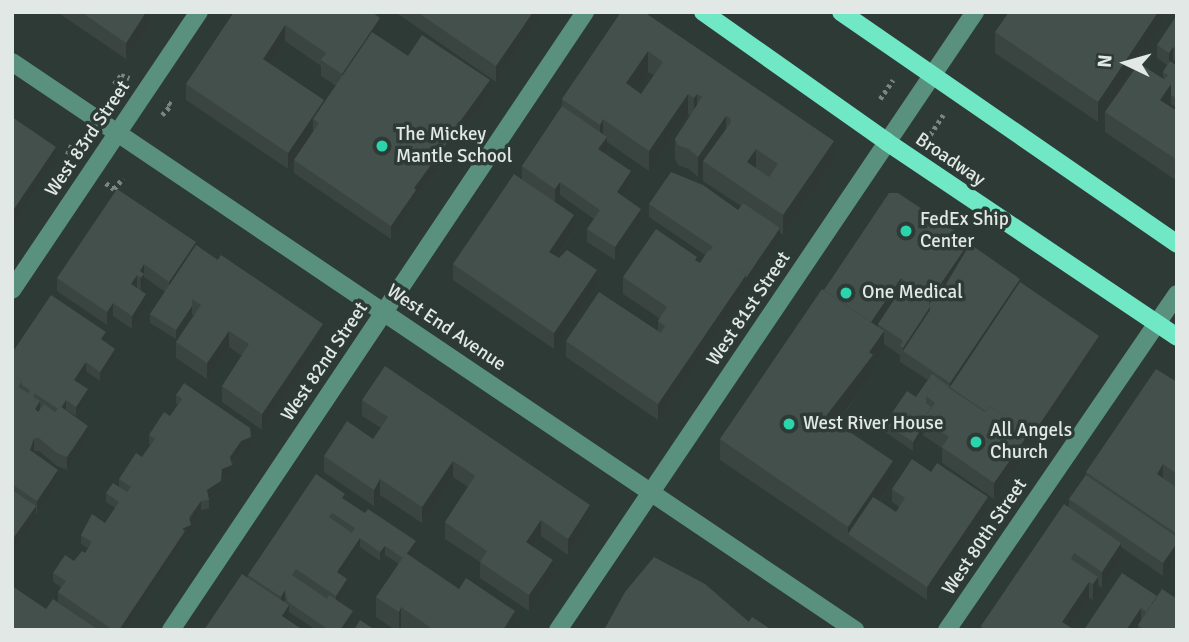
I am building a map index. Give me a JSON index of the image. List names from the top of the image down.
{
  "streets": {
    "main road": ["Broadway"],
    "street": [
      "West 83rd Street",
      "West 81st Street",
      "West End Avenue",
      "West 82nd Street",
      "West 80th Street"
    ]
  },
  "crossings": [
    ["West 83rd Street", "West End Avenue"],
    ["Broadway", "West 81st Street"],
    ["Broadway", "West 80th Street"],
    ["West 81st Street", "West End Avenue"],
    ["West End Avenue", "West 82nd Street"]
  ],
  "places": [
    "The Mickey Mantle School",
    "FedEx Ship Center",
    "One Medical",
    "West River House",
    "All Angels Church"
  ],
  "north": "left"
}
